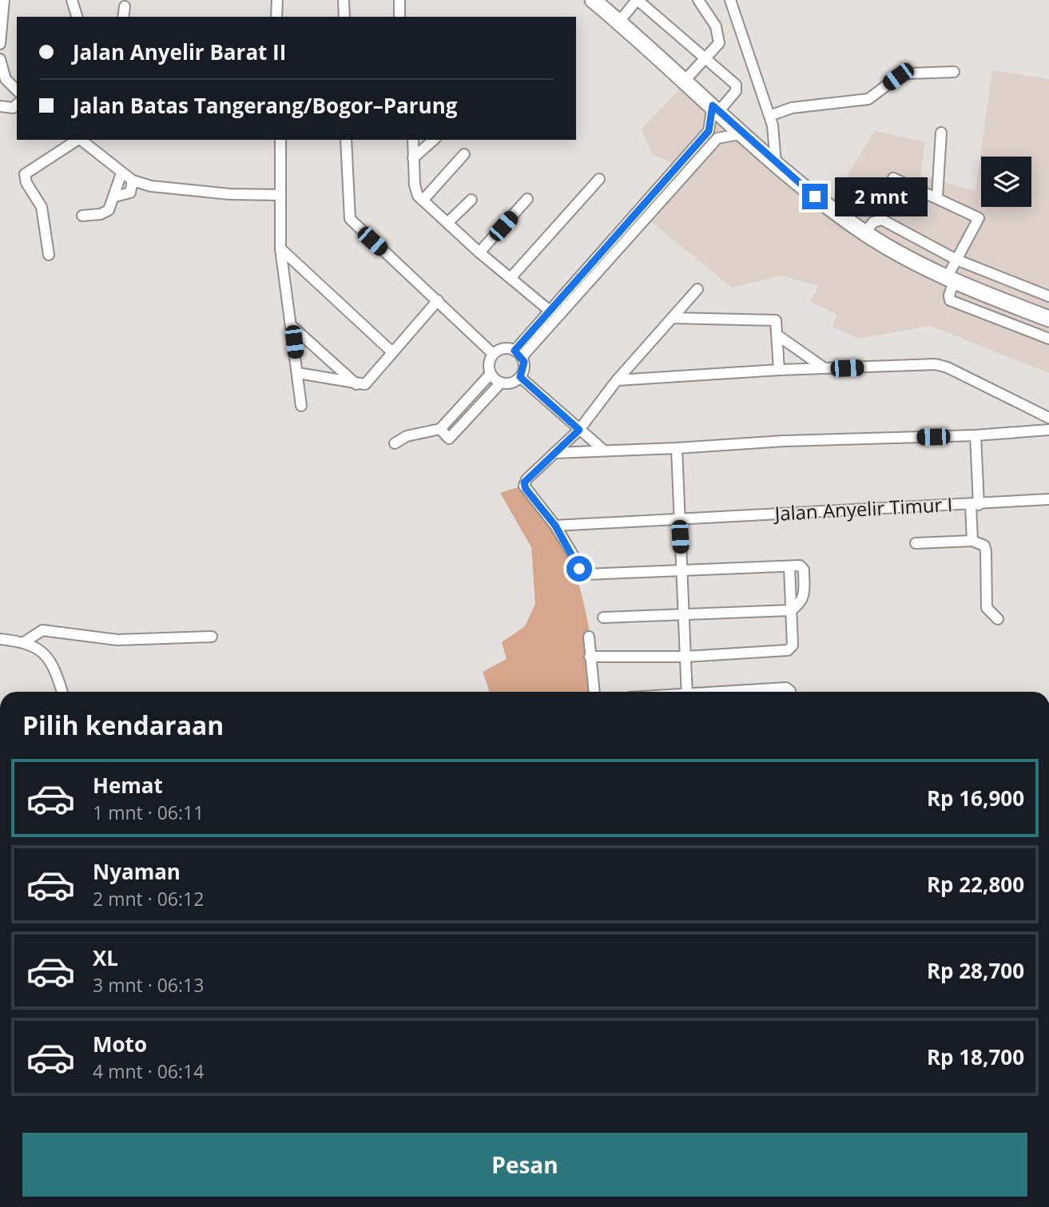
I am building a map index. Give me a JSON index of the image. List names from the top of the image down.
{
  "streets": {
    "street": ["Jalan Anyelir Timur I"]
  },
  "page": {
    "banner": ["Jalan Anyelir Barat II", "Jalan Batas Tangerang/Bogor–Parung"],
    "bubble": "2 mnt",
    "heading": "Pilih kendaraan",
    "list": [
      {
        "name": "Hemat",
        "note": "1 mnt · 06:11",
        "value": "Rp 16,900"
      },
      {
        "name": "Nyaman",
        "note": "2 mnt · 06:12",
        "value": "Rp 22,800"
      },
      {
        "name": "XL",
        "note": "3 mnt · 06:13",
        "value": "Rp 28,700"
      },
      {
        "name": "Moto",
        "note": "4 mnt · 06:14",
        "value": "Rp 18,700"
      }
    ],
    "buttons": "Pesan"
  }
}
